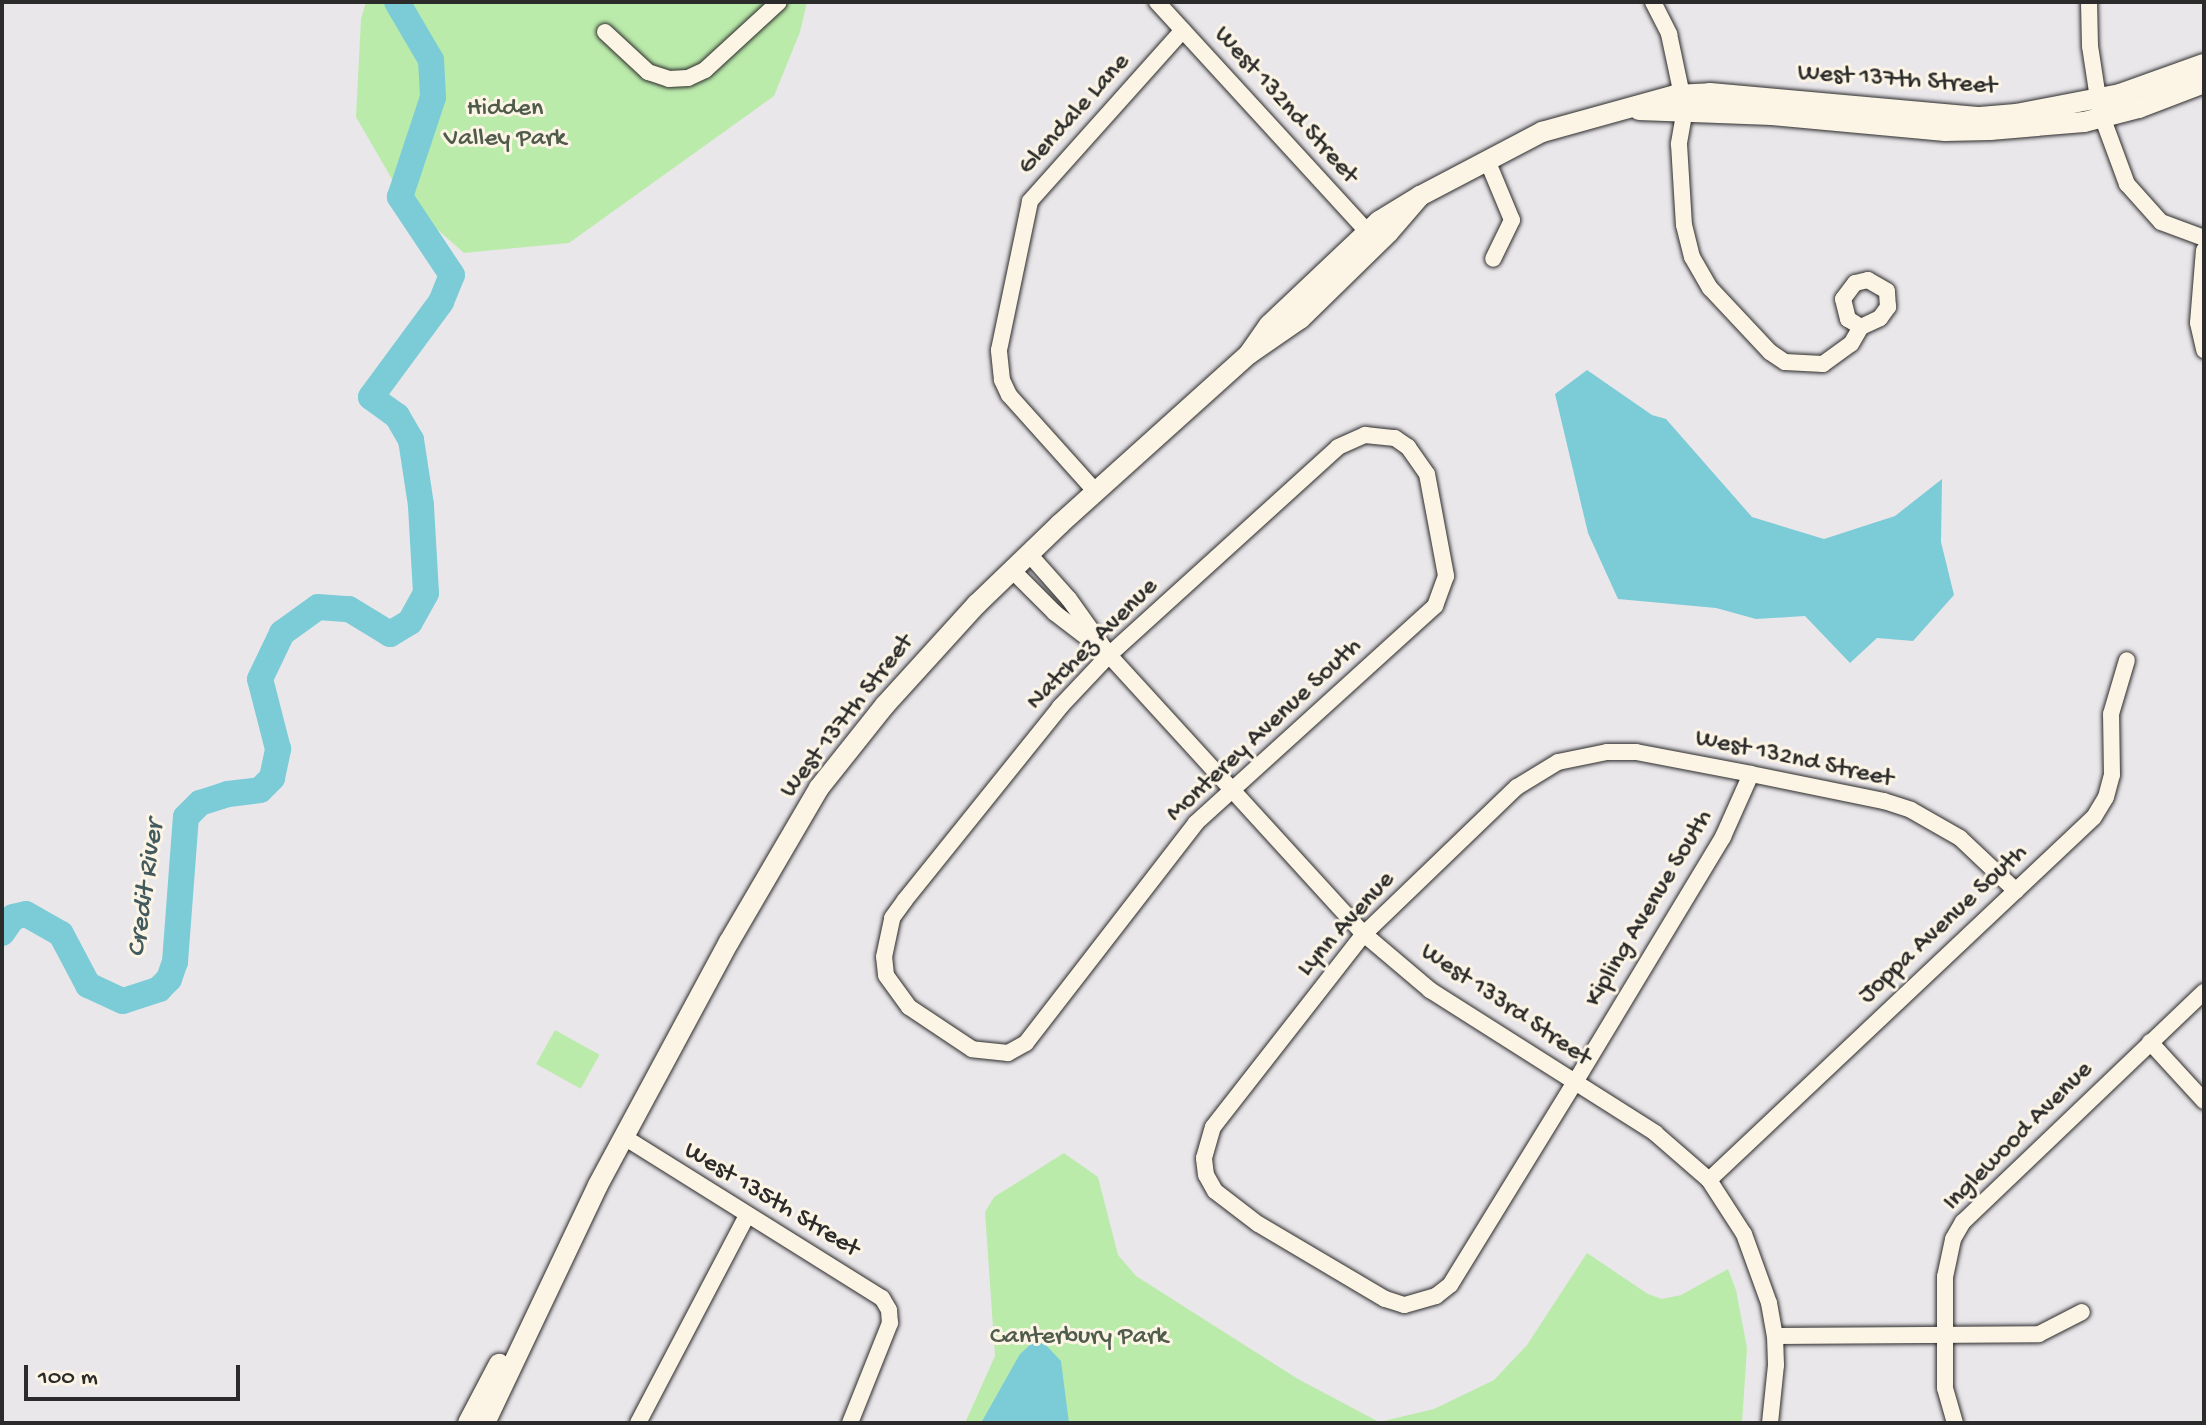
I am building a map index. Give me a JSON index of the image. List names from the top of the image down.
{
  "streets": {
    "main road": ["West 137th Street"],
    "street": [
      "West 132nd Street",
      "Glendale Lane",
      "Natchez Avenue",
      "Monterey Avenue South",
      "Kipling Avenue South",
      "Lynn Avenue",
      "Joppa Avenue South",
      "West 133rd Street",
      "Inglewood Avenue",
      "West 135th Street"
    ]
  },
  "crossings": [
    ["West 137th Street", "West 132nd Street"],
    ["West 137th Street", "Glendale Lane"],
    ["West 137th Street", "West 133rd Street"],
    ["West 137th Street", "West 135th Street"],
    ["West 132nd Street", "Glendale Lane"],
    ["West 132nd Street", "Kipling Avenue South"],
    ["West 132nd Street", "Lynn Avenue"],
    ["West 132nd Street", "Joppa Avenue South"],
    ["Natchez Avenue", "Monterey Avenue South"],
    ["Natchez Avenue", "West 133rd Street"],
    ["Monterey Avenue South", "West 133rd Street"],
    ["Kipling Avenue South", "Lynn Avenue"],
    ["Kipling Avenue South", "West 133rd Street"],
    ["Lynn Avenue", "West 133rd Street"],
    ["Joppa Avenue South", "West 133rd Street"]
  ],
  "water": ["Credit River"],
  "parks": ["Hidden Valley Park", "Canterbury Park"],
  "scale_bar": "100 m"
}
